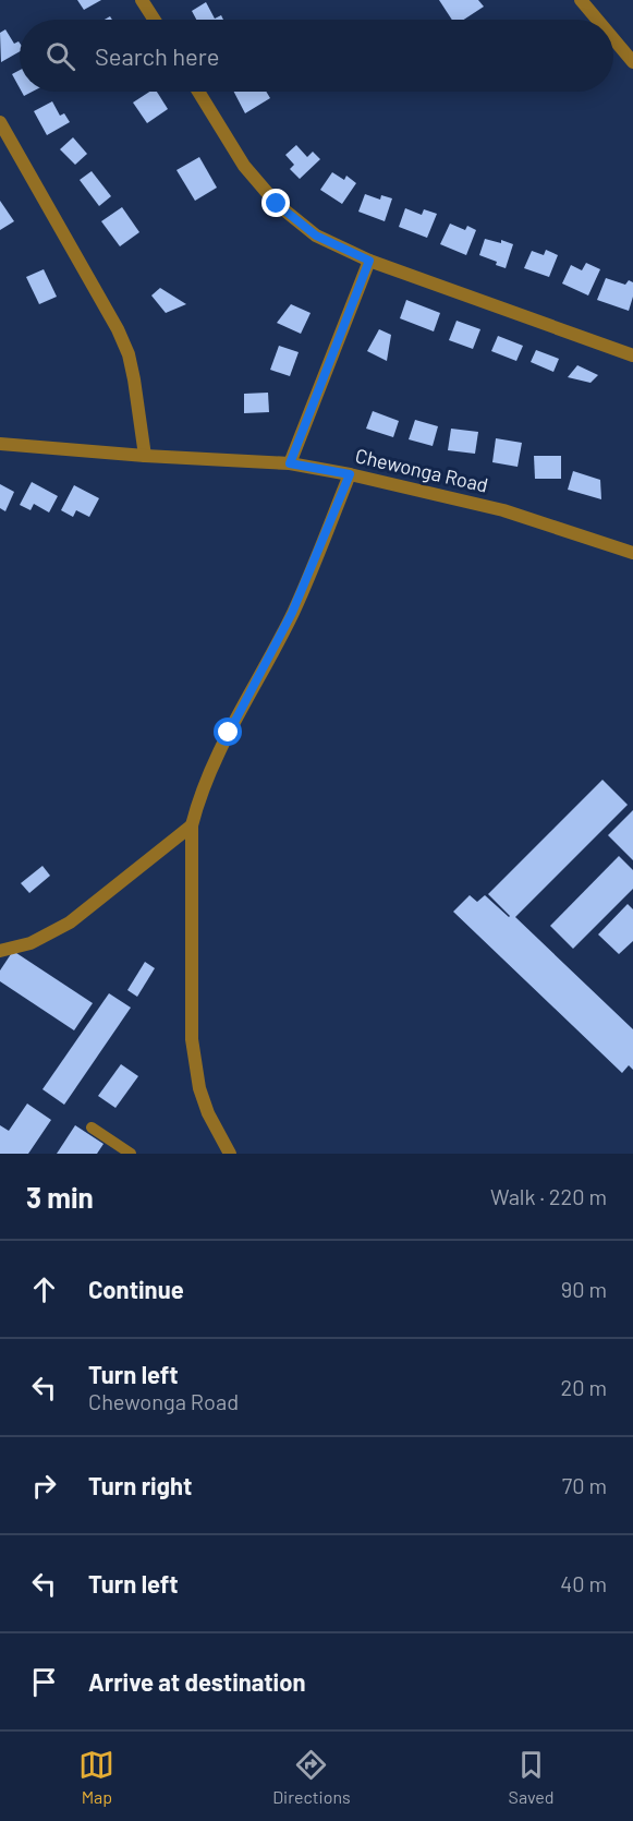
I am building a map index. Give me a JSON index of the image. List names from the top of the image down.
{
  "streets": {
    "street": ["Chewonga Road"]
  },
  "page": {
    "search": "Search here",
    "heading": ["3 min", "Walk · 220 m"],
    "list": [
      ["Continue", "90 m"],
      ["Turn left", "Chewonga Road", "20 m"],
      ["Turn right", "70 m"],
      ["Turn left", "40 m"],
      "Arrive at destination"
    ],
    "nav": ["Map", "Directions", "Saved"]
  }
}
